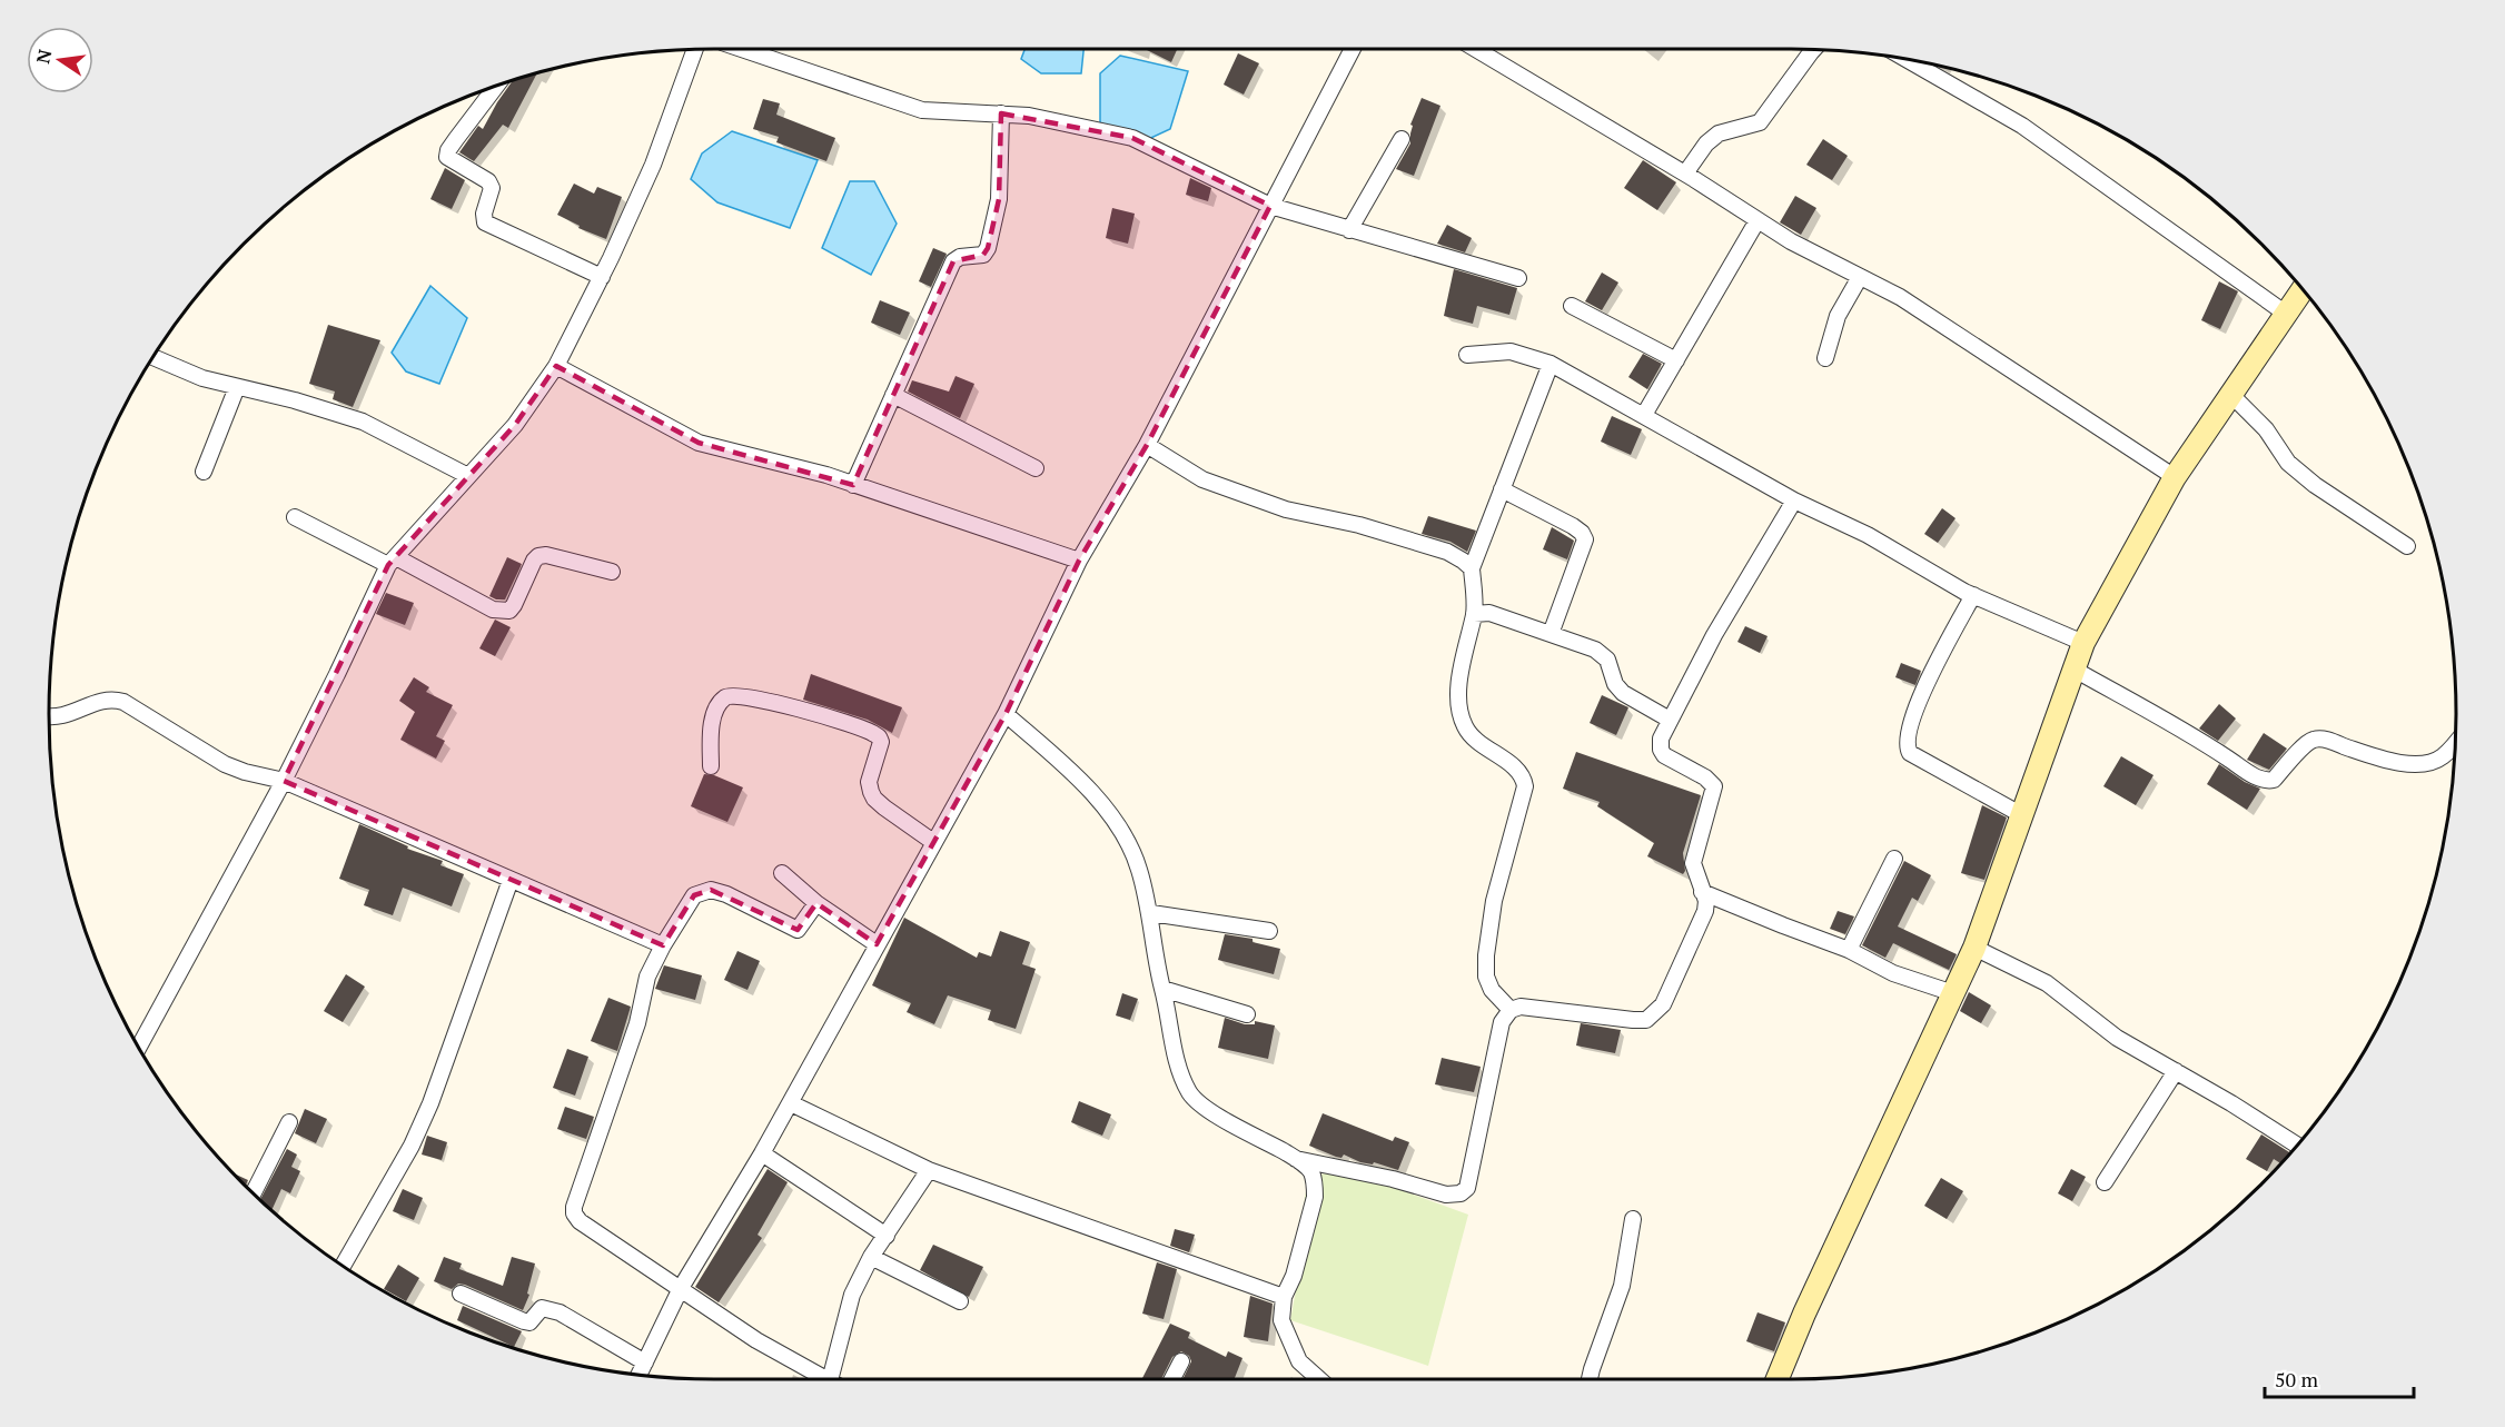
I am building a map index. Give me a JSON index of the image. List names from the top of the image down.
{
  "scale_bar": "50 m",
  "north": "left"
}
